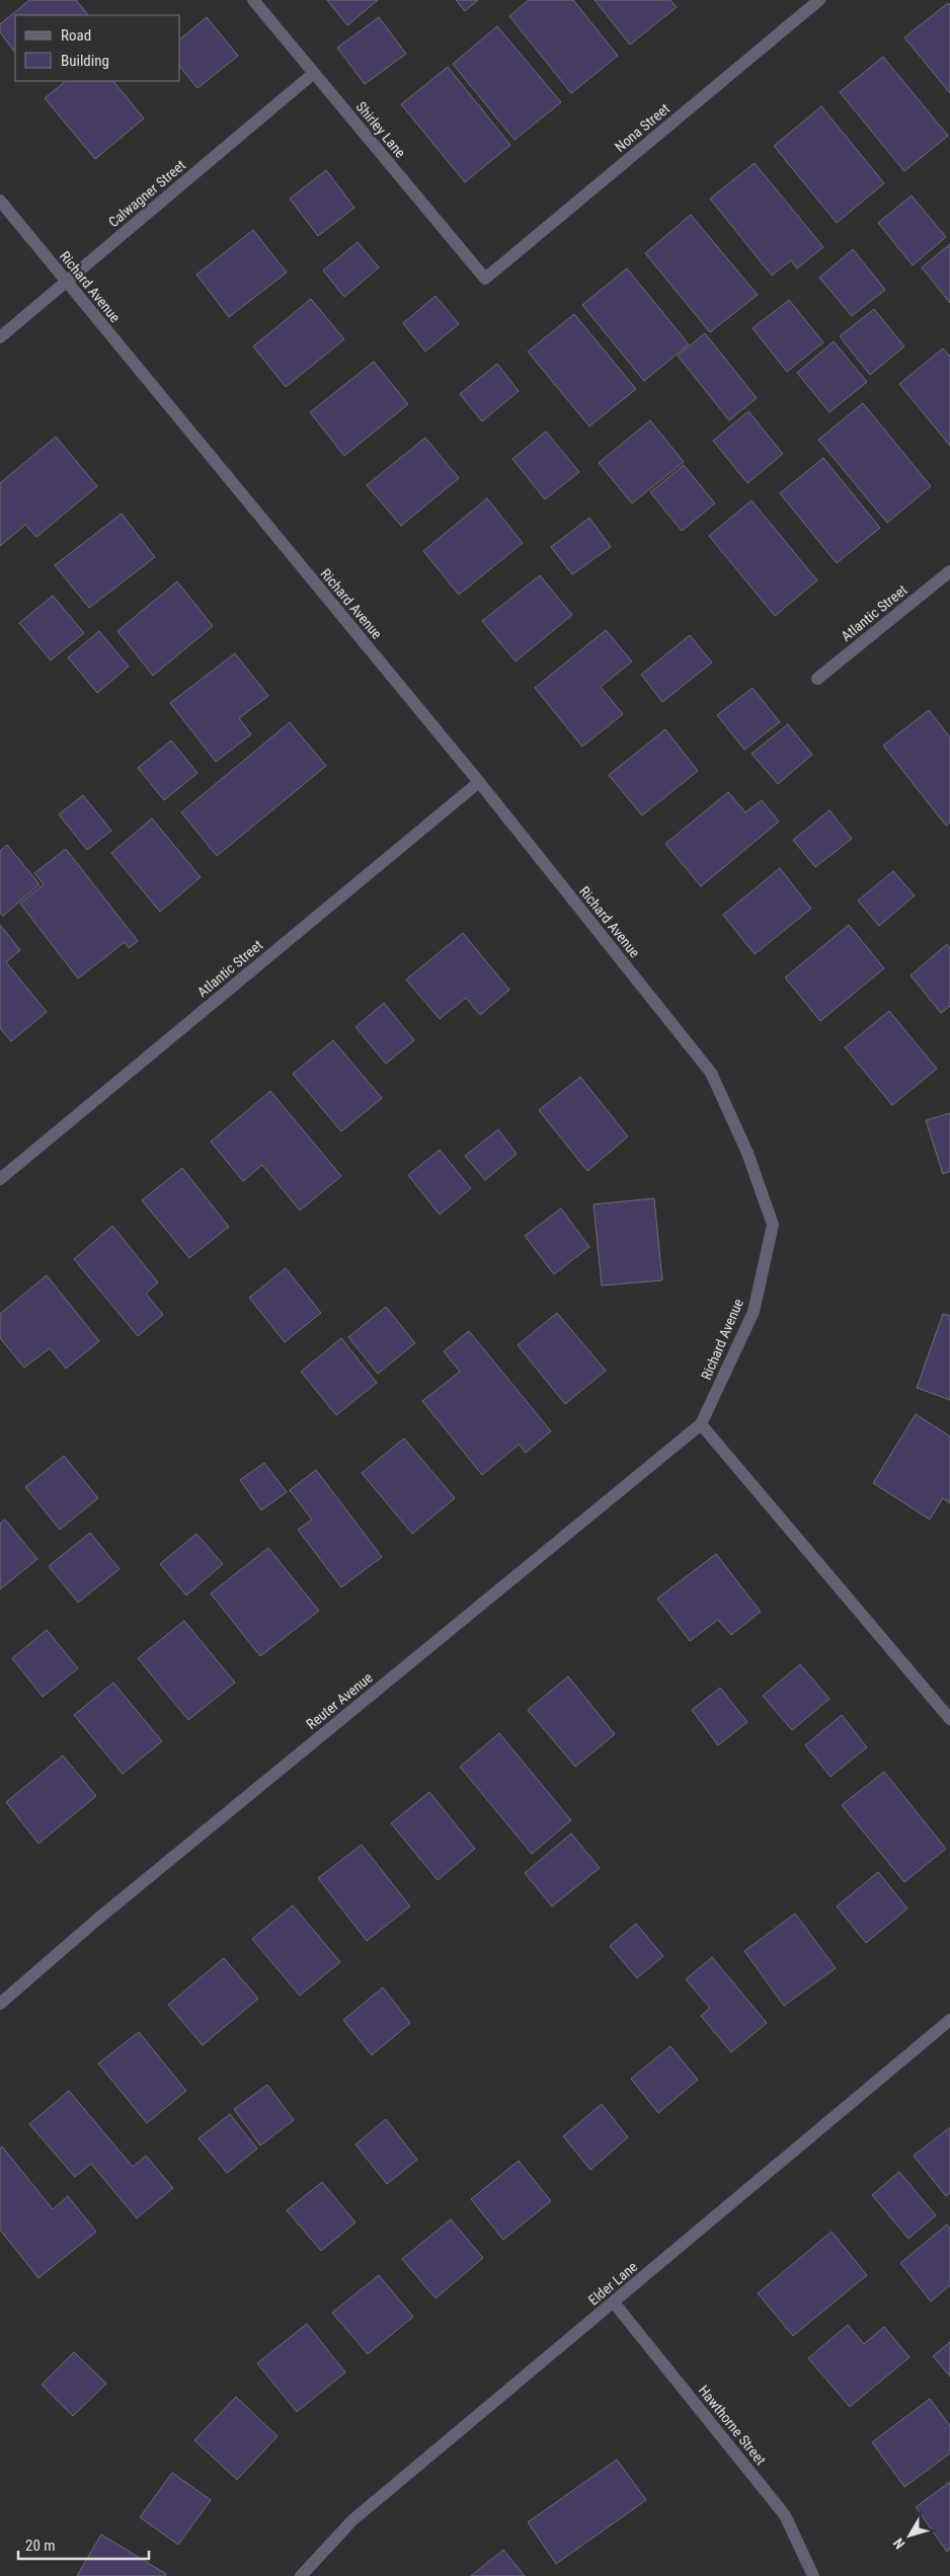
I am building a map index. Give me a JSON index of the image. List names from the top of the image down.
{
  "streets": {
    "street": [
      "Nona Street",
      "Shirley Lane",
      "Calwagner Street",
      "Richard Avenue",
      "Atlantic Street",
      "Reuter Avenue",
      "Elder Lane",
      "Hawthorne Street"
    ]
  },
  "crossings": [
    ["Nona Street", "Shirley Lane"],
    ["Shirley Lane", "Calwagner Street"],
    ["Calwagner Street", "Richard Avenue"],
    ["Richard Avenue", "Atlantic Street"],
    ["Richard Avenue", "Reuter Avenue"],
    ["Elder Lane", "Hawthorne Street"]
  ],
  "legend": ["Road", "Building"],
  "scale_bar": "20 m",
  "north": "bottom left"
}
